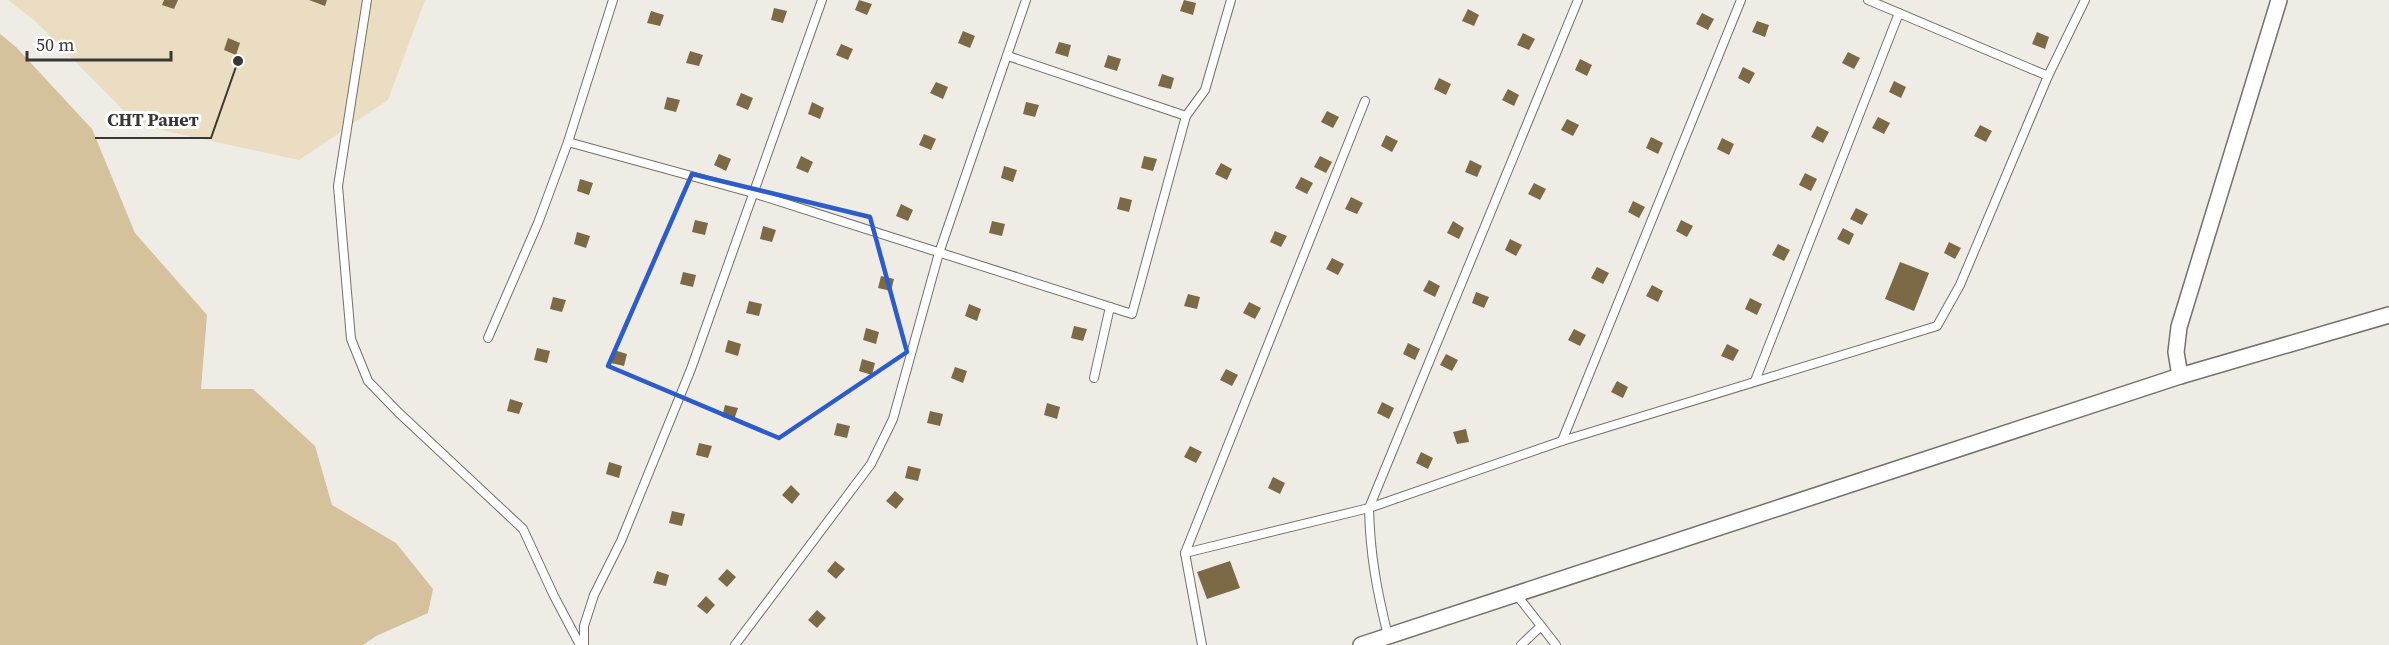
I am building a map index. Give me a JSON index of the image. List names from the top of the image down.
{
  "places": ["СНТ Ранет"],
  "scale_bar": "50 m"
}
